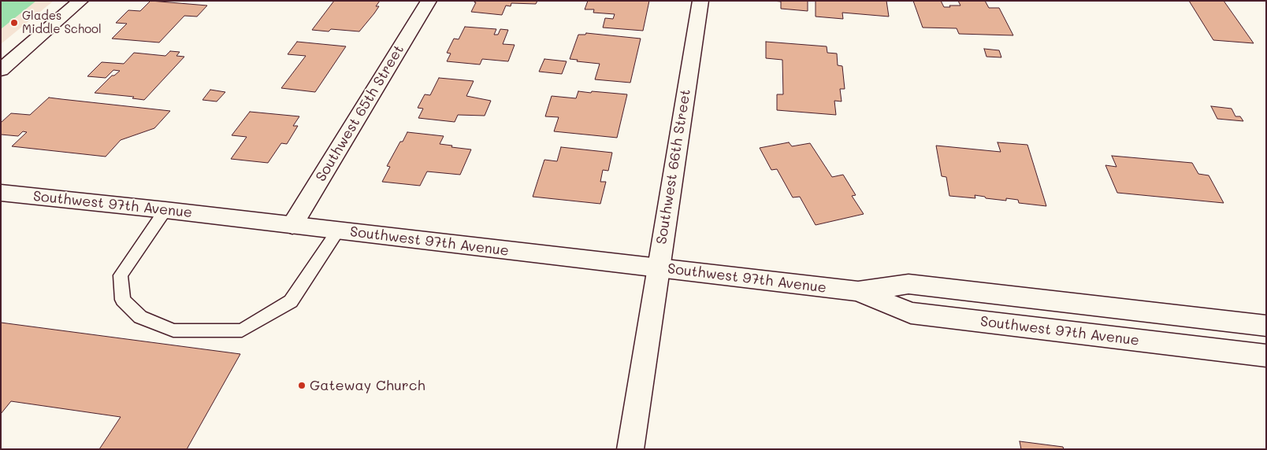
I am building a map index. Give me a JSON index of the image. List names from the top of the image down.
{
  "streets": {
    "street": ["Southwest 65th Street", "Southwest 66th Street", "Southwest 97th Avenue"]
  },
  "crossings": [
    ["Southwest 65th Street", "Southwest 97th Avenue"],
    ["Southwest 66th Street", "Southwest 97th Avenue"]
  ],
  "places": ["Glades Middle School", "Gateway Church"]
}
